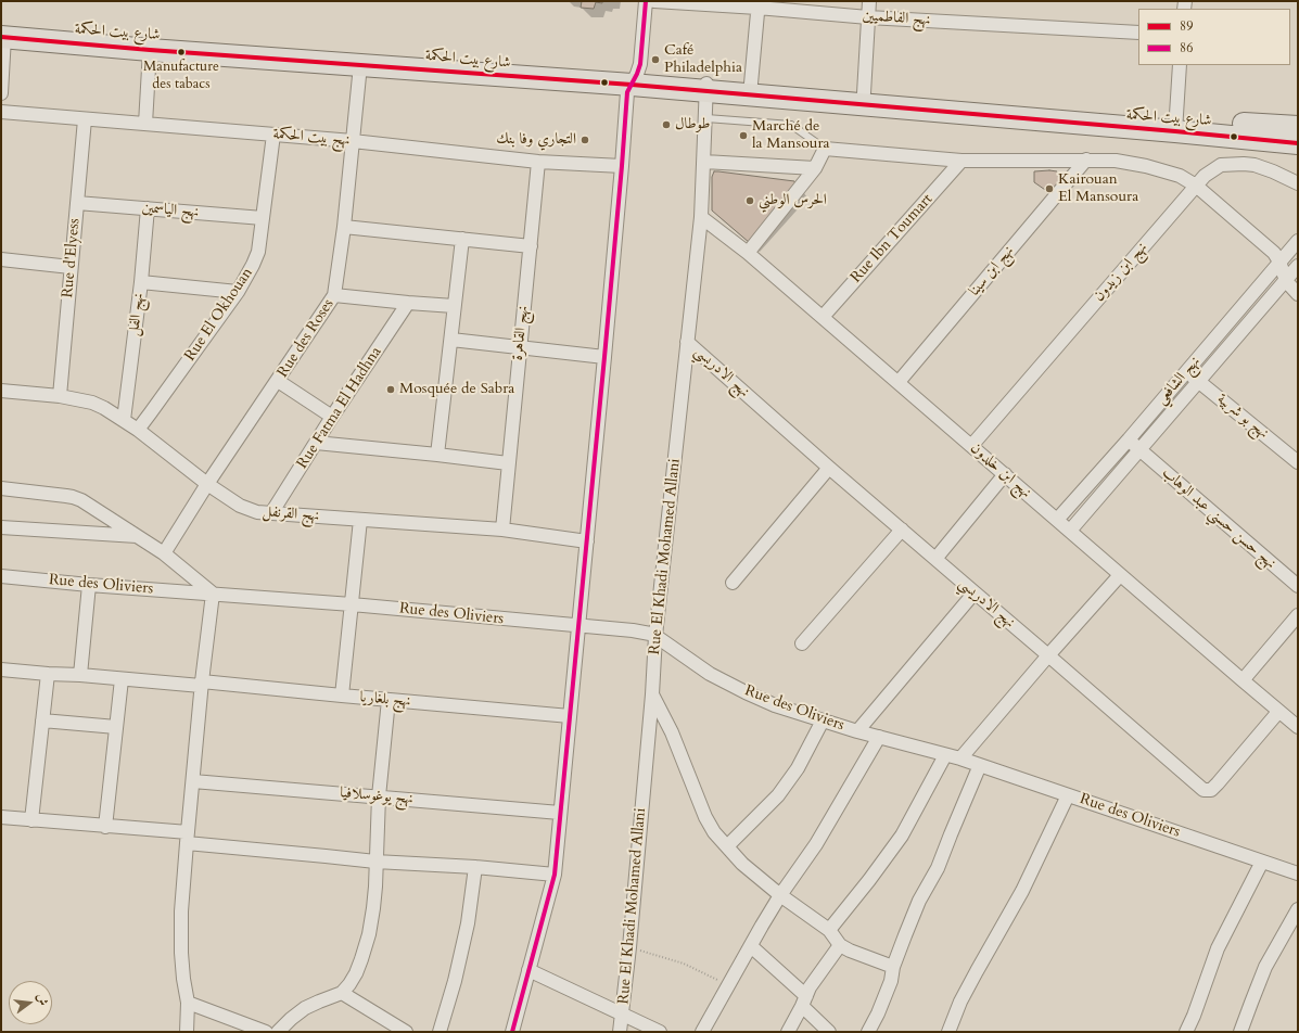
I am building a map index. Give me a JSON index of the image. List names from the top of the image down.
{
  "streets": {
    "main road": ["شارع بيت الحكمة"],
    "street": [
      "نهج الفاطميين",
      "نهج بيت الحكمة",
      "نهج الياسمين",
      "Rue Ibn Toumart",
      "Rue d'Elyess",
      "نهج ابن سينا",
      "نهج ابن زيدون",
      "نهج الفل",
      "Rue El Okhouan",
      "نهج القاهرة",
      "Rue des Roses",
      "نهج الادريسي",
      "نهج الشافعي",
      "Rue Fatma El Hadhna",
      "نهج بو شربية",
      "نهج ابن خلدون",
      "نهج القرنفل",
      "نهج حسن حسني عبد الوهاب",
      "Rue El Khadi Mohamed Allani",
      "Rue des Oliviers",
      "نهج بلغاريا",
      "نهج يوغوسلافيا"
    ]
  },
  "crossings": [
    ["شارع بيت الحكمة", "Rue des Roses"],
    ["شارع بيت الحكمة", "Rue El Khadi Mohamed Allani"],
    ["نهج بيت الحكمة", "Rue d'Elyess"],
    ["نهج بيت الحكمة", "Rue El Okhouan"],
    ["نهج بيت الحكمة", "نهج القاهرة"],
    ["نهج بيت الحكمة", "Rue des Roses"],
    ["نهج الياسمين", "Rue d'Elyess"],
    ["نهج الياسمين", "نهج الفل"],
    ["نهج الياسمين", "Rue El Okhouan"],
    ["Rue Ibn Toumart", "نهج ابن خلدون"],
    ["Rue d'Elyess", "نهج القرنفل"],
    ["نهج ابن سينا", "نهج ابن خلدون"],
    ["نهج ابن زيدون", "نهج ابن خلدون"],
    ["نهج الفل", "نهج القرنفل"],
    ["Rue El Okhouan", "نهج القرنفل"],
    ["نهج القاهرة", "نهج القرنفل"],
    ["Rue des Roses", "نهج القرنفل"],
    ["نهج الادريسي", "نهج ابن خلدون"],
    ["نهج الادريسي", "Rue El Khadi Mohamed Allani"],
    ["نهج الشافعي", "نهج بو شربية"],
    ["نهج الشافعي", "نهج ابن خلدون"],
    ["نهج الشافعي", "نهج حسن حسني عبد الوهاب"],
    ["Rue Fatma El Hadhna", "نهج القرنفل"],
    ["نهج ابن خلدون", "Rue El Khadi Mohamed Allani"],
    ["Rue El Khadi Mohamed Allani", "Rue des Oliviers"]
  ],
  "places": [
    "Manufacture des tabacs",
    "Café Philadelphia",
    "طوطال",
    "Marché de la Mansoura",
    "التجاري وفا بنك",
    "Kairouan El Mansoura",
    "الحرس الوطني",
    "Mosquée de Sabra"
  ],
  "lines": ["transit line 86", "transit line 89"],
  "legend": ["89", "86"],
  "north": "right"
}
